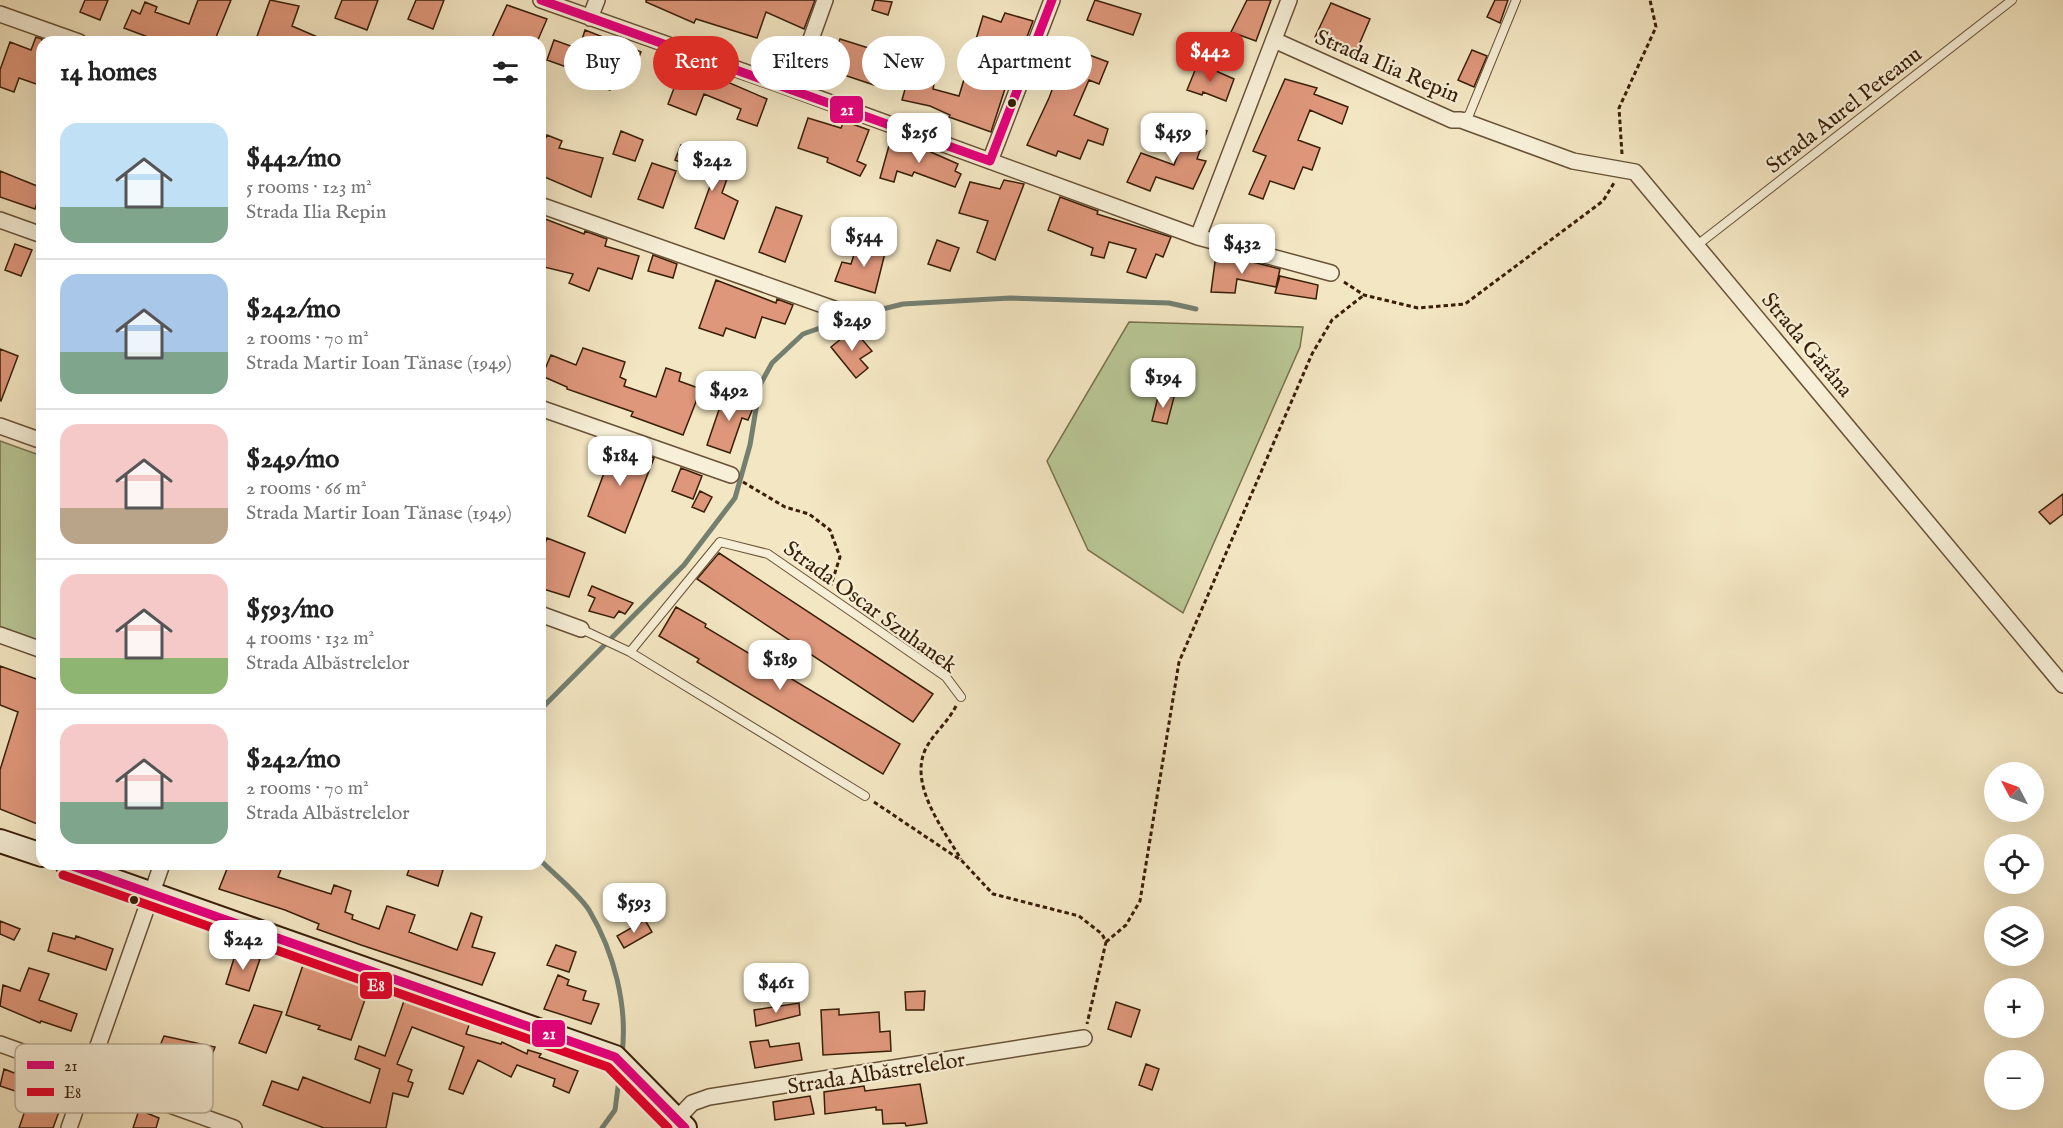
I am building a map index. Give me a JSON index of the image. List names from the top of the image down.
{
  "streets": {
    "street": ["Strada Ilia Repin", "Strada Gărâna", "Strada Albăstrelelor"],
    "lane": ["Strada Aurel Peteanu", "Strada Oscar Szuhanek"]
  },
  "crossings": [
    ["Strada Ilia Repin", "Strada Gărâna"],
    ["Strada Aurel Peteanu", "Strada Gărâna"]
  ],
  "lines": ["transit line 21", "transit line E8"],
  "legend": ["21", "E8"],
  "north": "top left",
  "page": {
    "price": [
      "$442",
      "$256",
      "$459",
      "$242",
      "$544",
      "$432",
      "$249",
      "$194",
      "$492",
      "$184",
      "$189",
      "$593",
      "$242",
      "$461"
    ],
    "chip": [
      "Buy",
      "Rent",
      "Filters",
      "New",
      "Apartment"
    ],
    "heading": "14 homes",
    "list": [
      {
        "name": "$442/mo",
        "note": "5 rooms · 123 m² · Strada Ilia Repin"
      },
      {
        "name": "$242/mo",
        "note": "2 rooms · 70 m² · Strada Martir Ioan Tănase (1949)"
      },
      {
        "name": "$249/mo",
        "note": "2 rooms · 66 m² · Strada Martir Ioan Tănase (1949)"
      },
      {
        "name": "$593/mo",
        "note": "4 rooms · 132 m² · Strada Albăstrelelor"
      },
      {
        "name": "$242/mo",
        "note": "2 rooms · 70 m² · Strada Albăstrelelor"
      }
    ],
    "map_buttons": ["+", "−"]
  }
}
